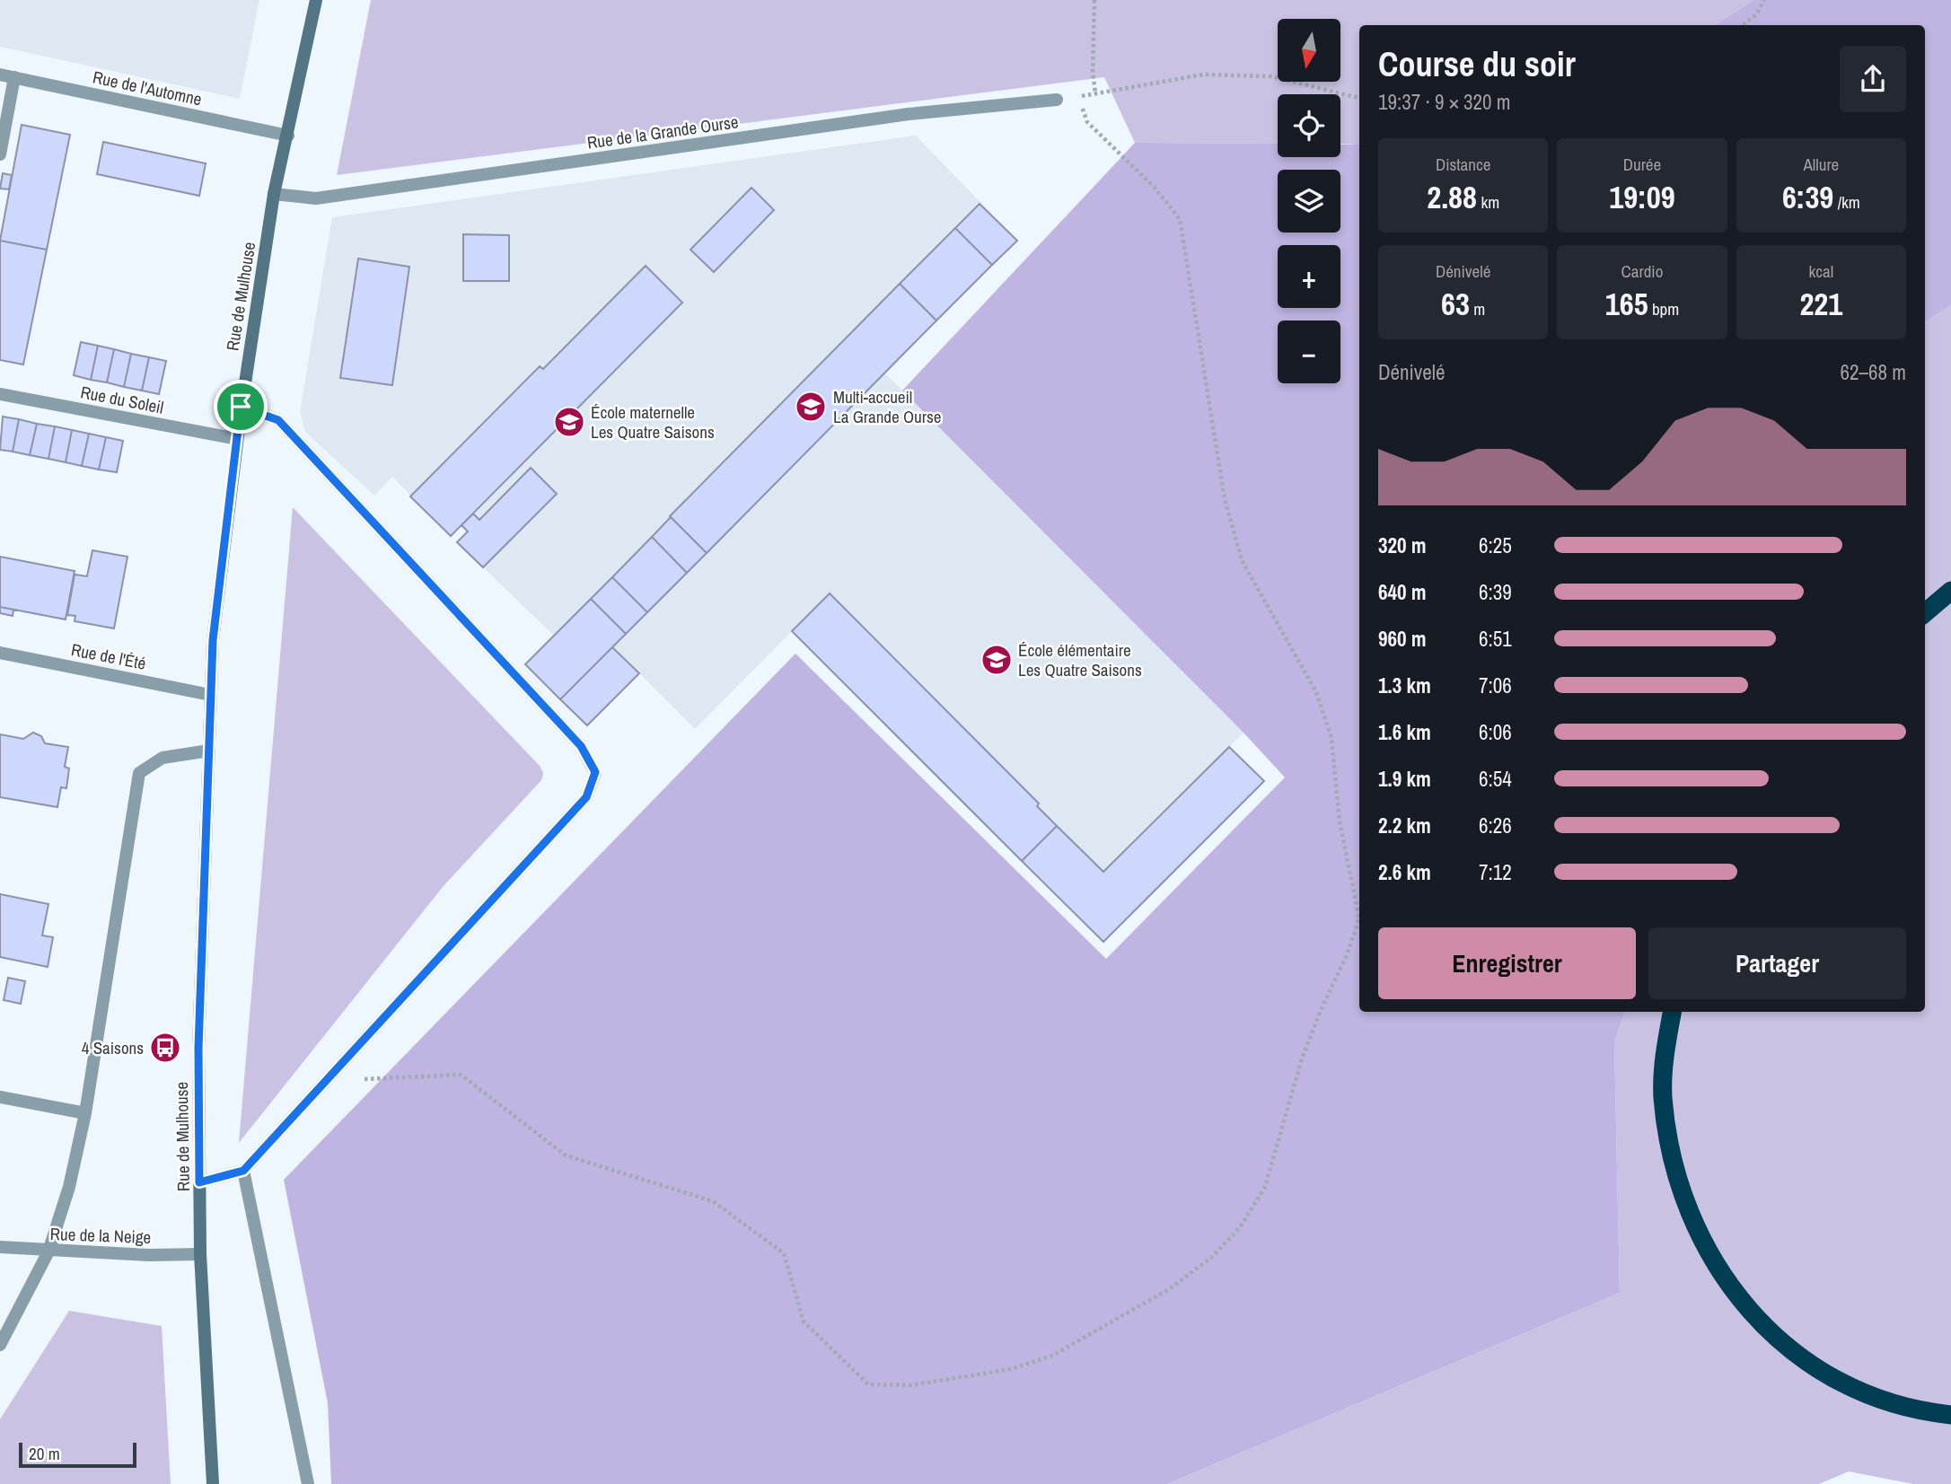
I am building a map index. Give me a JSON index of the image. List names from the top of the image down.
{
  "streets": {
    "main road": ["Rue de Mulhouse"],
    "street": [
      "Rue de l'Automne",
      "Rue de la Grande Ourse",
      "Rue du Soleil",
      "Rue de l'Été",
      "Rue de la Neige"
    ]
  },
  "crossings": [
    ["Rue de l'Automne", "Rue de Mulhouse"],
    ["Rue de la Grande Ourse", "Rue de Mulhouse"],
    ["Rue de Mulhouse", "Rue du Soleil"],
    ["Rue de Mulhouse", "Rue de l'Été"],
    ["Rue de Mulhouse", "Rue de la Neige"]
  ],
  "places": {
    "school or university": ["Multi-accueil La Grande Ourse", "École maternelle Les Quatre Saisons", "École élémentaire Les Quatre Saisons"],
    "bus stop": ["4 Saisons"]
  },
  "scale_bar": "20 m",
  "north": "bottom",
  "page": {
    "map_buttons": ["+", "−"],
    "heading": ["Course du soir", "19:37 · 9 × 320 m"],
    "stats": [
      ["Distance", "2.88 km"],
      ["Durée", "19:09"],
      ["Allure", "6:39 /km"],
      ["Dénivelé", "63 m"],
      ["Cardio", "165 bpm"],
      ["kcal", "221"]
    ],
    "chart": ["Dénivelé", "62–68 m"],
    "list": [
      {
        "name": "320 m",
        "note": "6:25"
      },
      {
        "name": "640 m",
        "note": "6:39"
      },
      {
        "name": "960 m",
        "note": "6:51"
      },
      {
        "name": "1.3 km",
        "note": "7:06"
      },
      {
        "name": "1.6 km",
        "note": "6:06"
      },
      {
        "name": "1.9 km",
        "note": "6:54"
      },
      {
        "name": "2.2 km",
        "note": "6:26"
      },
      {
        "name": "2.6 km",
        "note": "7:12"
      }
    ],
    "buttons": ["Enregistrer", "Partager"],
    "scale": "20 m"
  }
}
